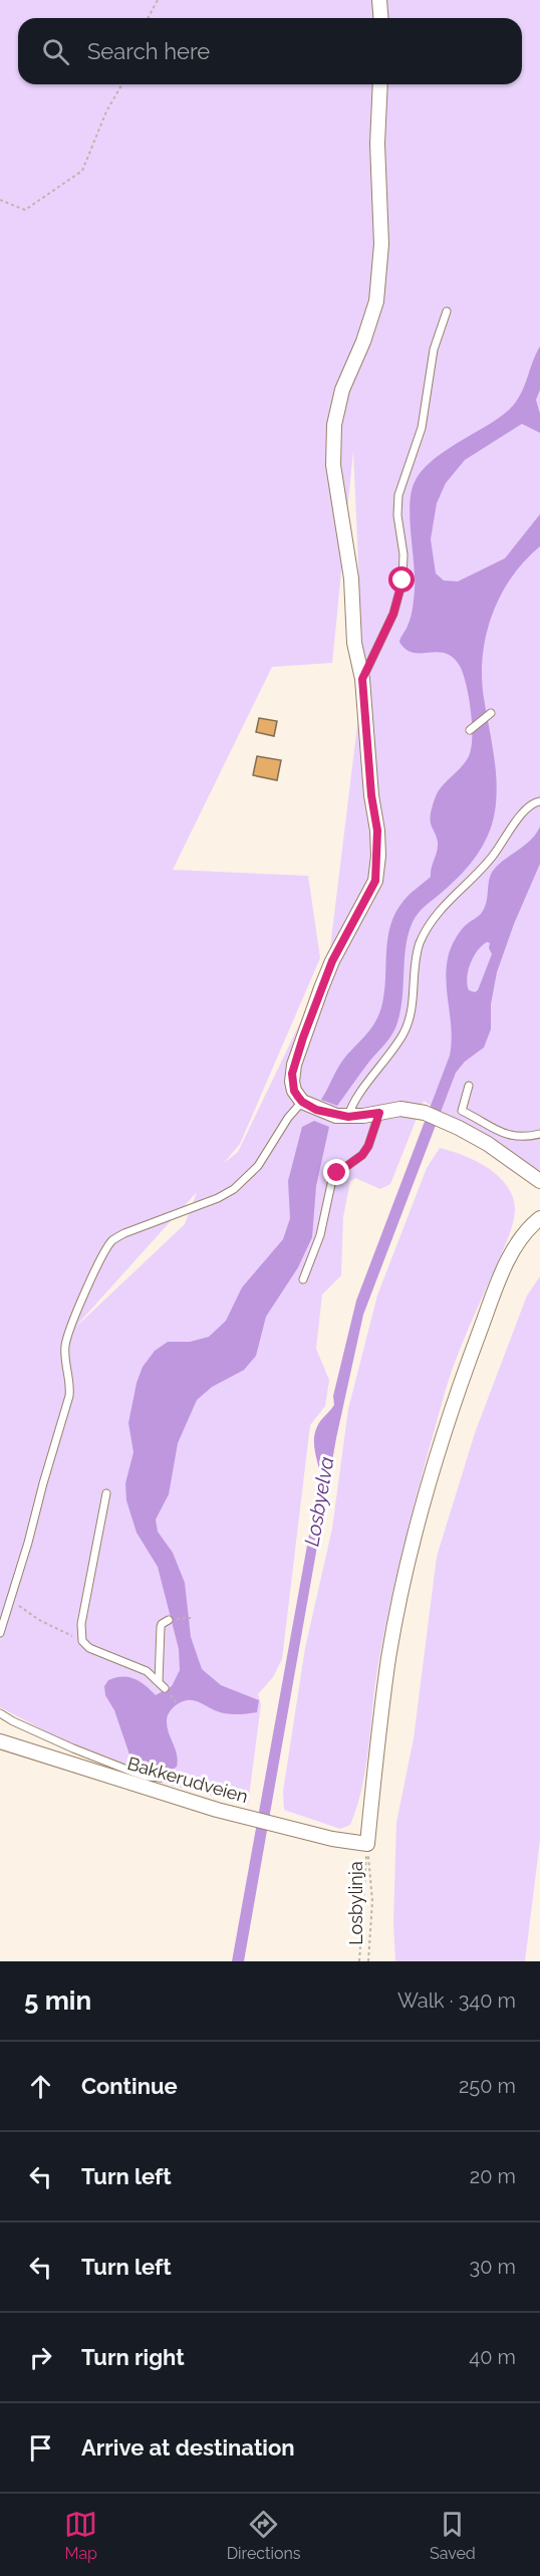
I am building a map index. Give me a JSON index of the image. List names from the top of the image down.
{
  "streets": {
    "street": ["Bakkerudveien"],
    "path": ["Losbylinja"]
  },
  "crossings": [
    ["Bakkerudveien", "Losbylinja"]
  ],
  "water": ["Losbyelva"],
  "page": {
    "search": "Search here",
    "heading": ["5 min", "Walk · 340 m"],
    "list": [
      ["Continue", "250 m"],
      ["Turn left", "20 m"],
      ["Turn left", "30 m"],
      ["Turn right", "40 m"],
      "Arrive at destination"
    ],
    "nav": ["Map", "Directions", "Saved"]
  }
}
